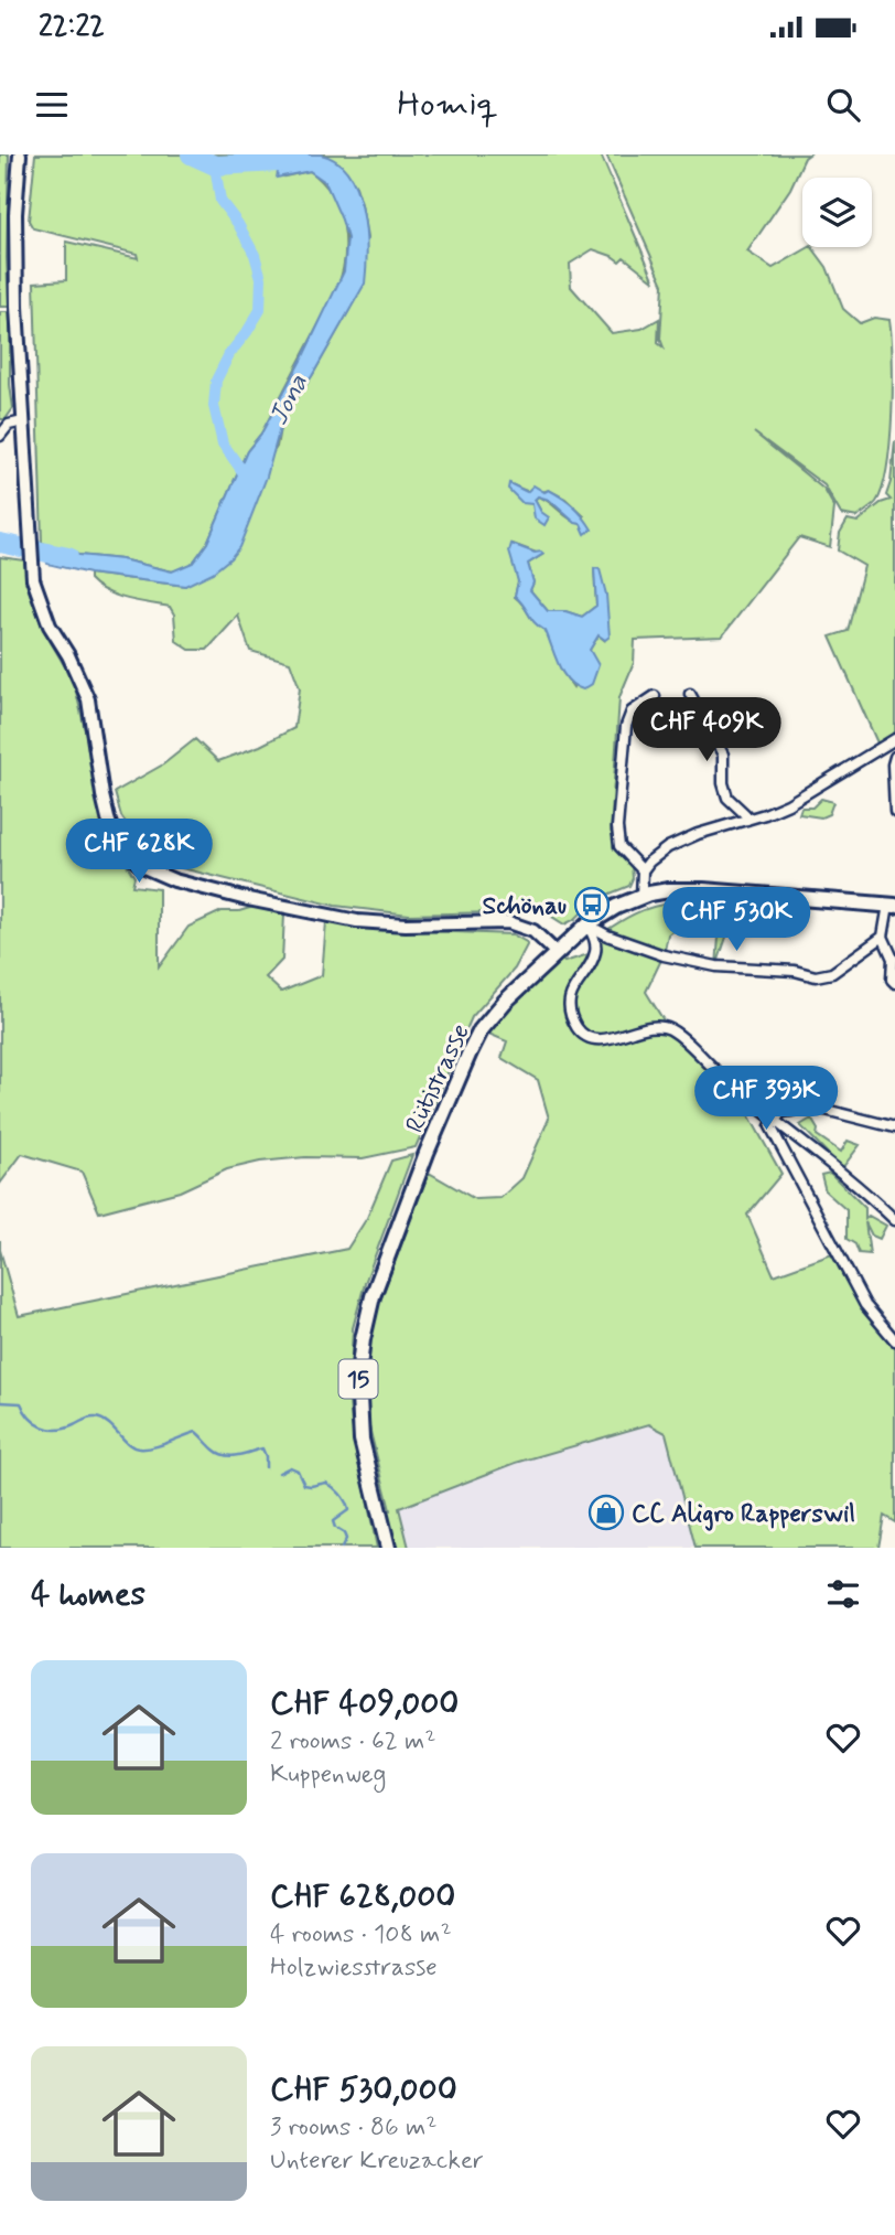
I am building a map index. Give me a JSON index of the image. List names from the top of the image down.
{
  "streets": {
    "main road": ["Rütistrasse", "15"]
  },
  "water": ["Jona"],
  "places": {
    "bus stop": ["Schönau"],
    "shop": ["CC Aligro Rapperswil"]
  },
  "page": {
    "status": "22:22",
    "header": "Homiq",
    "price": [
      "CHF 409K",
      "CHF 628K",
      "CHF 530K",
      "CHF 393K"
    ],
    "heading": "4 homes",
    "list": [
      {
        "name": "CHF 409,000",
        "note": "2 rooms · 62 m² · Kuppenweg"
      },
      {
        "name": "CHF 628,000",
        "note": "4 rooms · 108 m² · Holzwiesstrasse"
      },
      {
        "name": "CHF 530,000",
        "note": "3 rooms · 86 m² · Unterer Kreuzacker"
      }
    ]
  }
}
